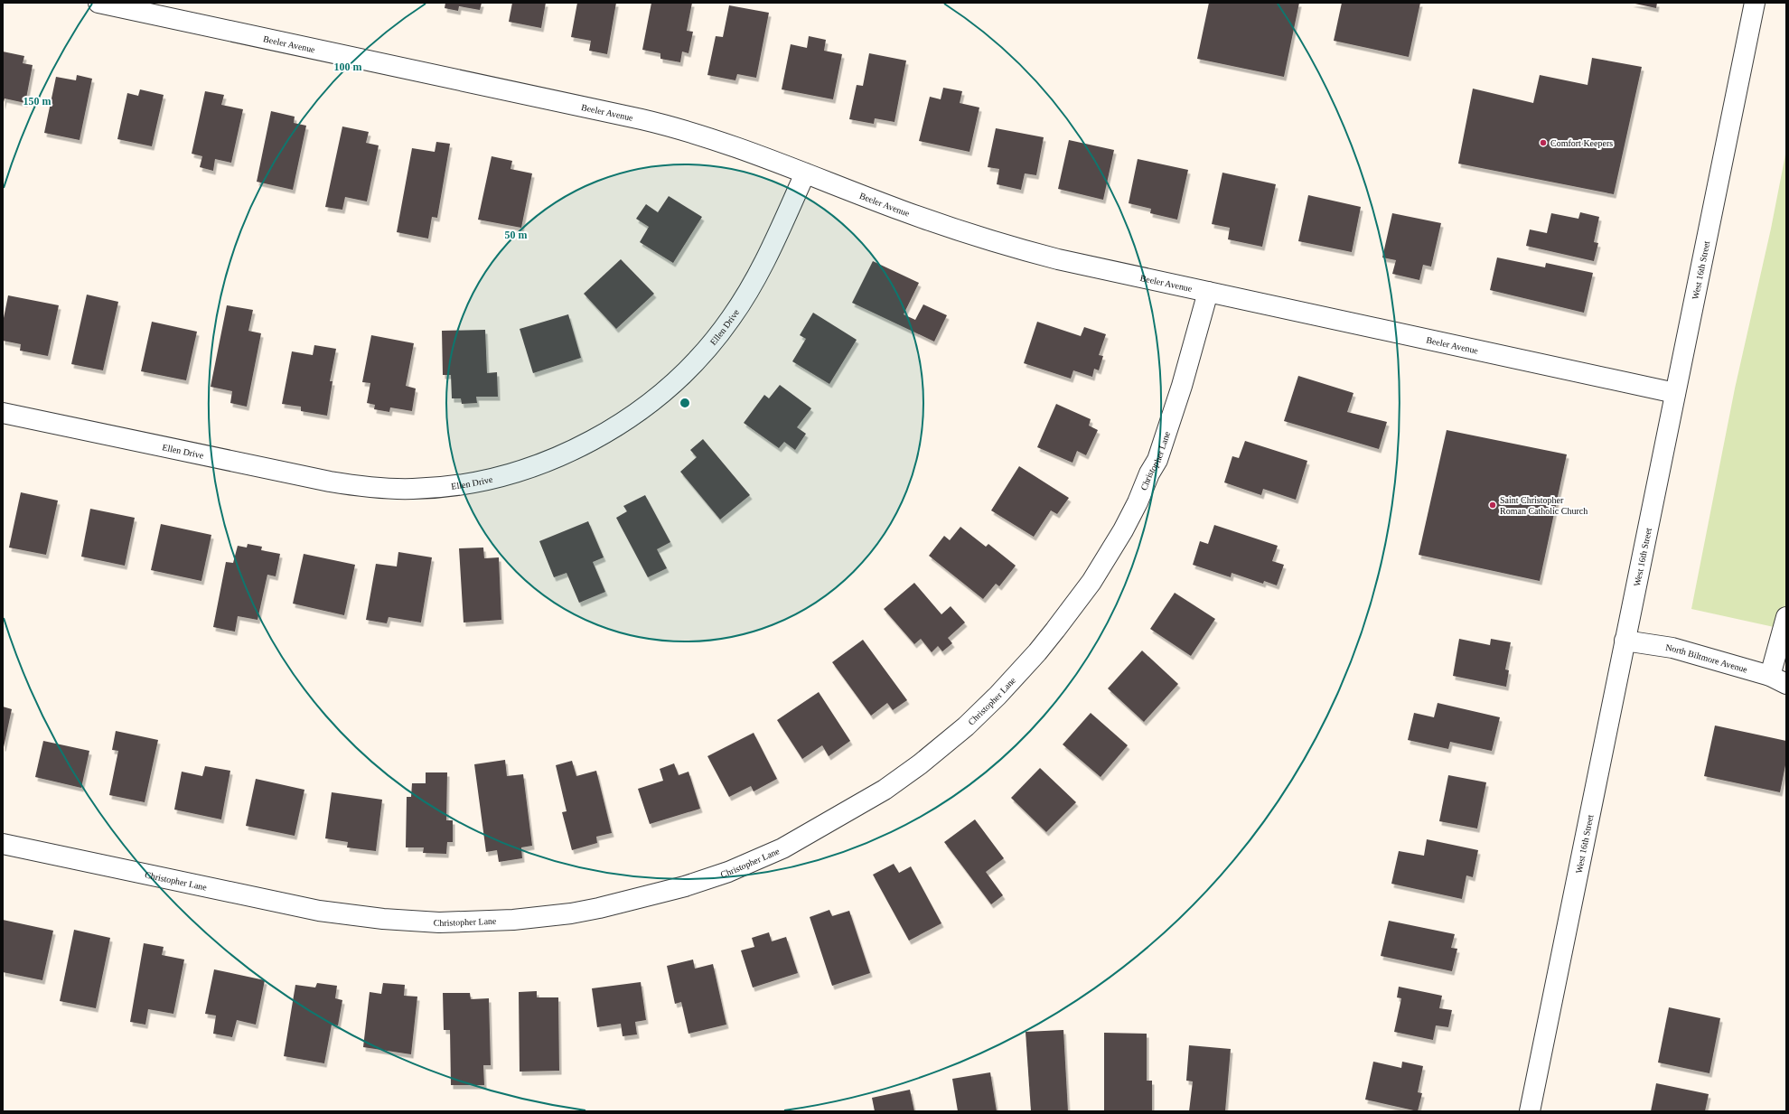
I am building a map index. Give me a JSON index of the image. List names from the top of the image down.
{
  "streets": {
    "street": [
      "Beeler Avenue",
      "West 16th Street",
      "Ellen Drive",
      "Christopher Lane",
      "North Biltmore Avenue"
    ]
  },
  "crossings": [
    ["Beeler Avenue", "West 16th Street"],
    ["Beeler Avenue", "Ellen Drive"],
    ["Beeler Avenue", "Christopher Lane"],
    ["West 16th Street", "North Biltmore Avenue"]
  ],
  "places": ["Comfort Keepers", "Saint Christopher Roman Catholic Church"],
  "rings": ["100 m", "150 m", "50 m"]
}
